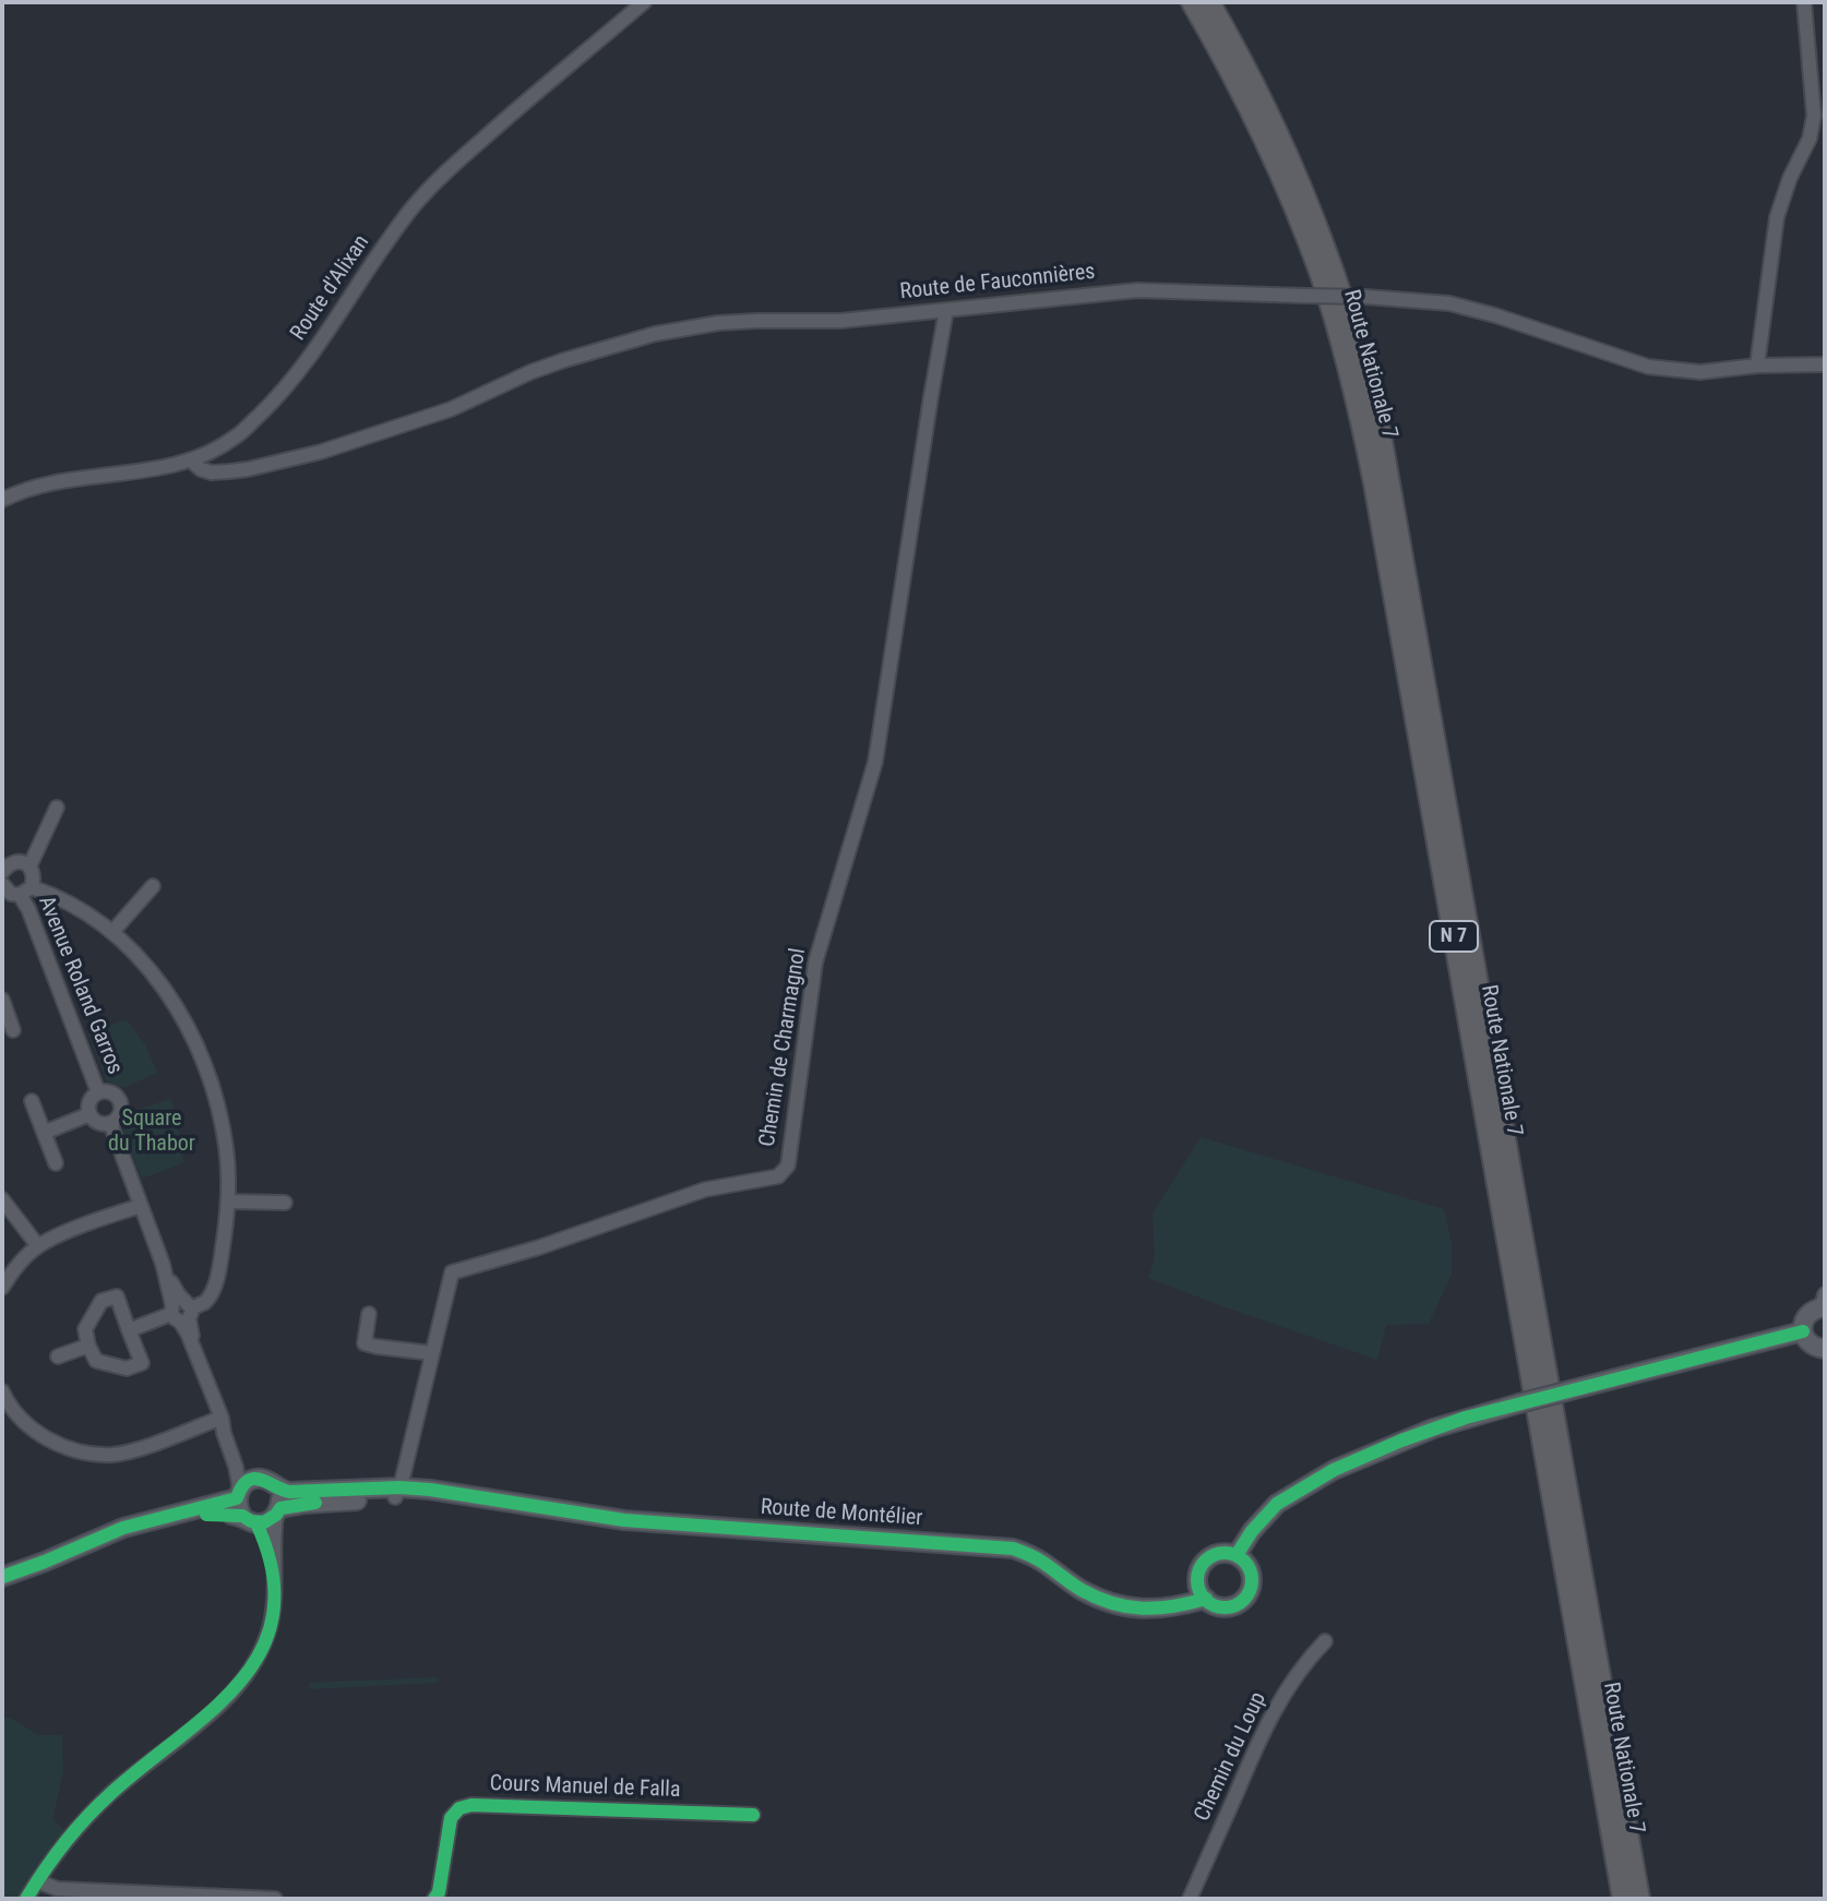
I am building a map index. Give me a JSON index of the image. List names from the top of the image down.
{
  "streets": {
    "highway": ["Route Nationale 7", "N 7"],
    "main road": ["Route de Montélier"],
    "street": [
      "Route de Fauconnières",
      "Route d'Alixan",
      "Avenue Roland Garros",
      "Chemin de Charmagnol",
      "Chemin du Loup",
      "Cours Manuel de Falla"
    ]
  },
  "crossings": [
    ["Route de Fauconnières", "Route d'Alixan"],
    ["Route de Fauconnières", "Chemin de Charmagnol"],
    ["Chemin de Charmagnol", "Route de Montélier"]
  ],
  "parks": ["Square du Thabor"]
}
